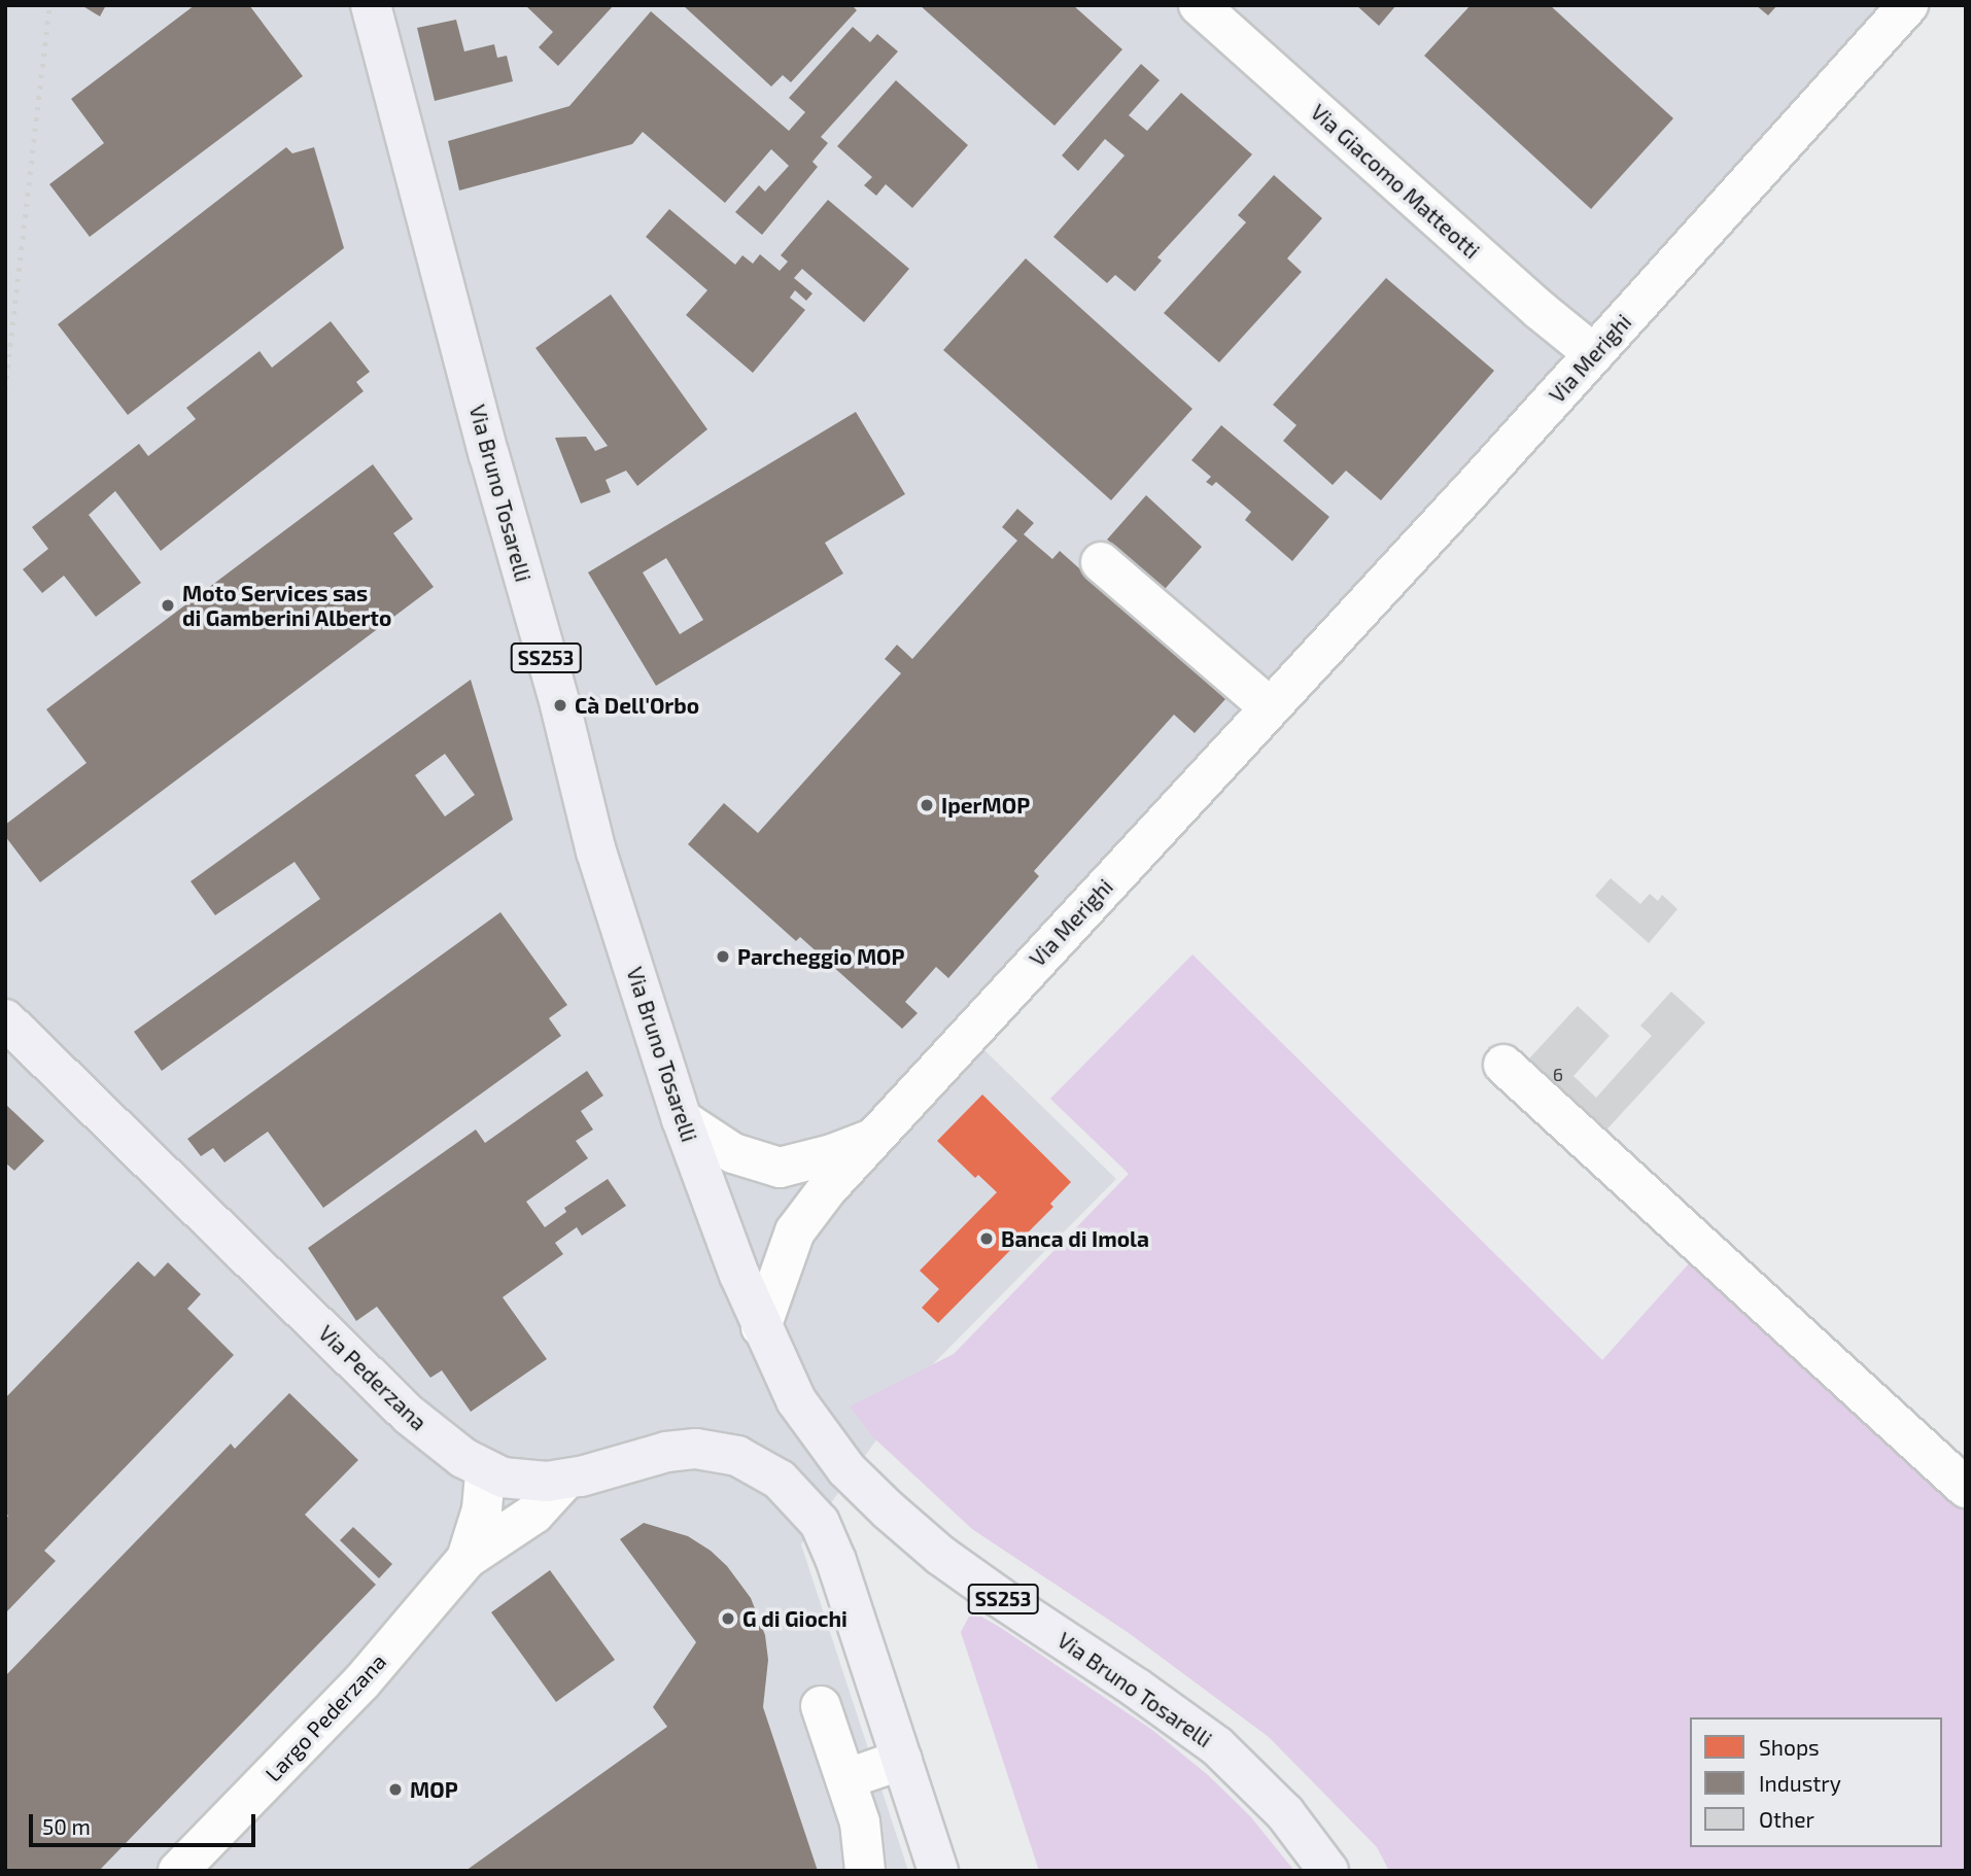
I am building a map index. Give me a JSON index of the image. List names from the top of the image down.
{
  "streets": {
    "main road": ["Via Bruno Tosarelli", "SS253", "Via Pederzana"],
    "street": ["Via Giacomo Matteotti", "Via Merighi", "Largo Pederzana"]
  },
  "crossings": [
    ["Via Giacomo Matteotti", "Via Merighi"],
    ["Via Merighi", "Via Bruno Tosarelli"],
    ["Via Pederzana", "Largo Pederzana"]
  ],
  "places": [
    "Moto Services sas di Gamberini Alberto",
    "Cà Dell'Orbo",
    "IperMOP",
    "Parcheggio MOP",
    "Banca di Imola",
    "G di Giochi",
    "MOP"
  ],
  "house_numbers": ["6"],
  "legend": ["Shops", "Industry", "Other"],
  "scale_bar": "50 m"
}
